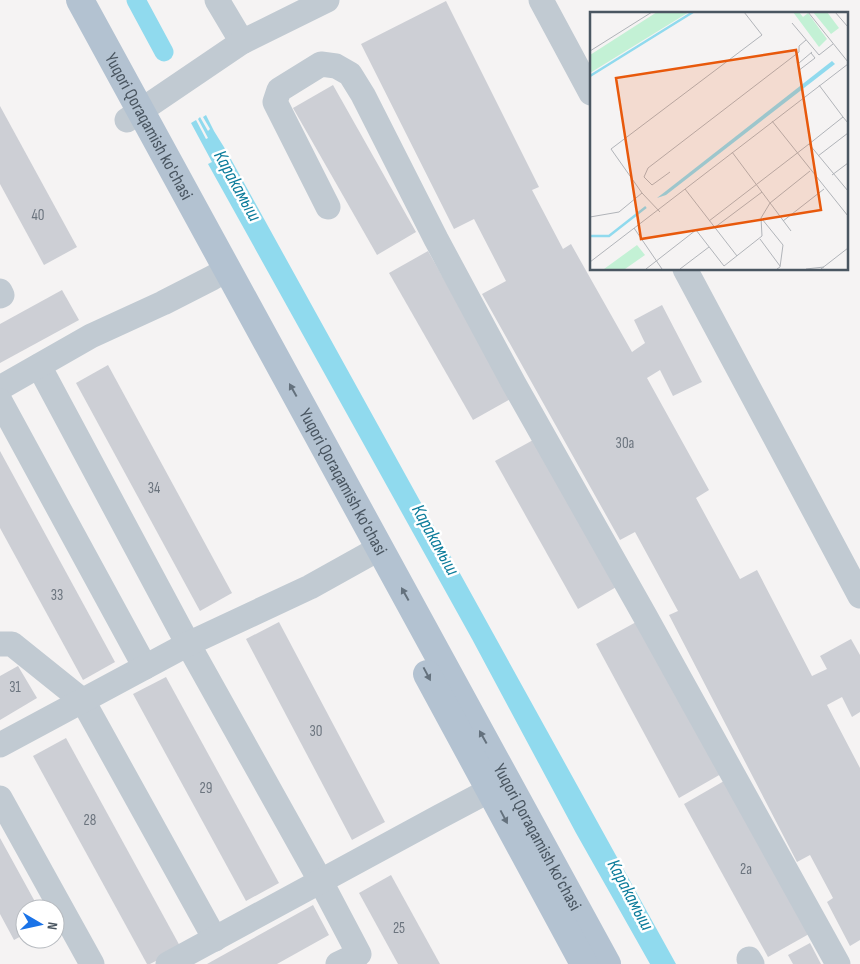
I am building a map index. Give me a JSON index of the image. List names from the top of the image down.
{
  "streets": {
    "main road": ["Yuqori Qoraqamish ko'chasi"]
  },
  "water": ["Каракамыш"],
  "house_numbers": [
    "40",
    "30a",
    "34",
    "33",
    "31",
    "30",
    "29",
    "28",
    "2a",
    "25"
  ],
  "north": "right"
}
